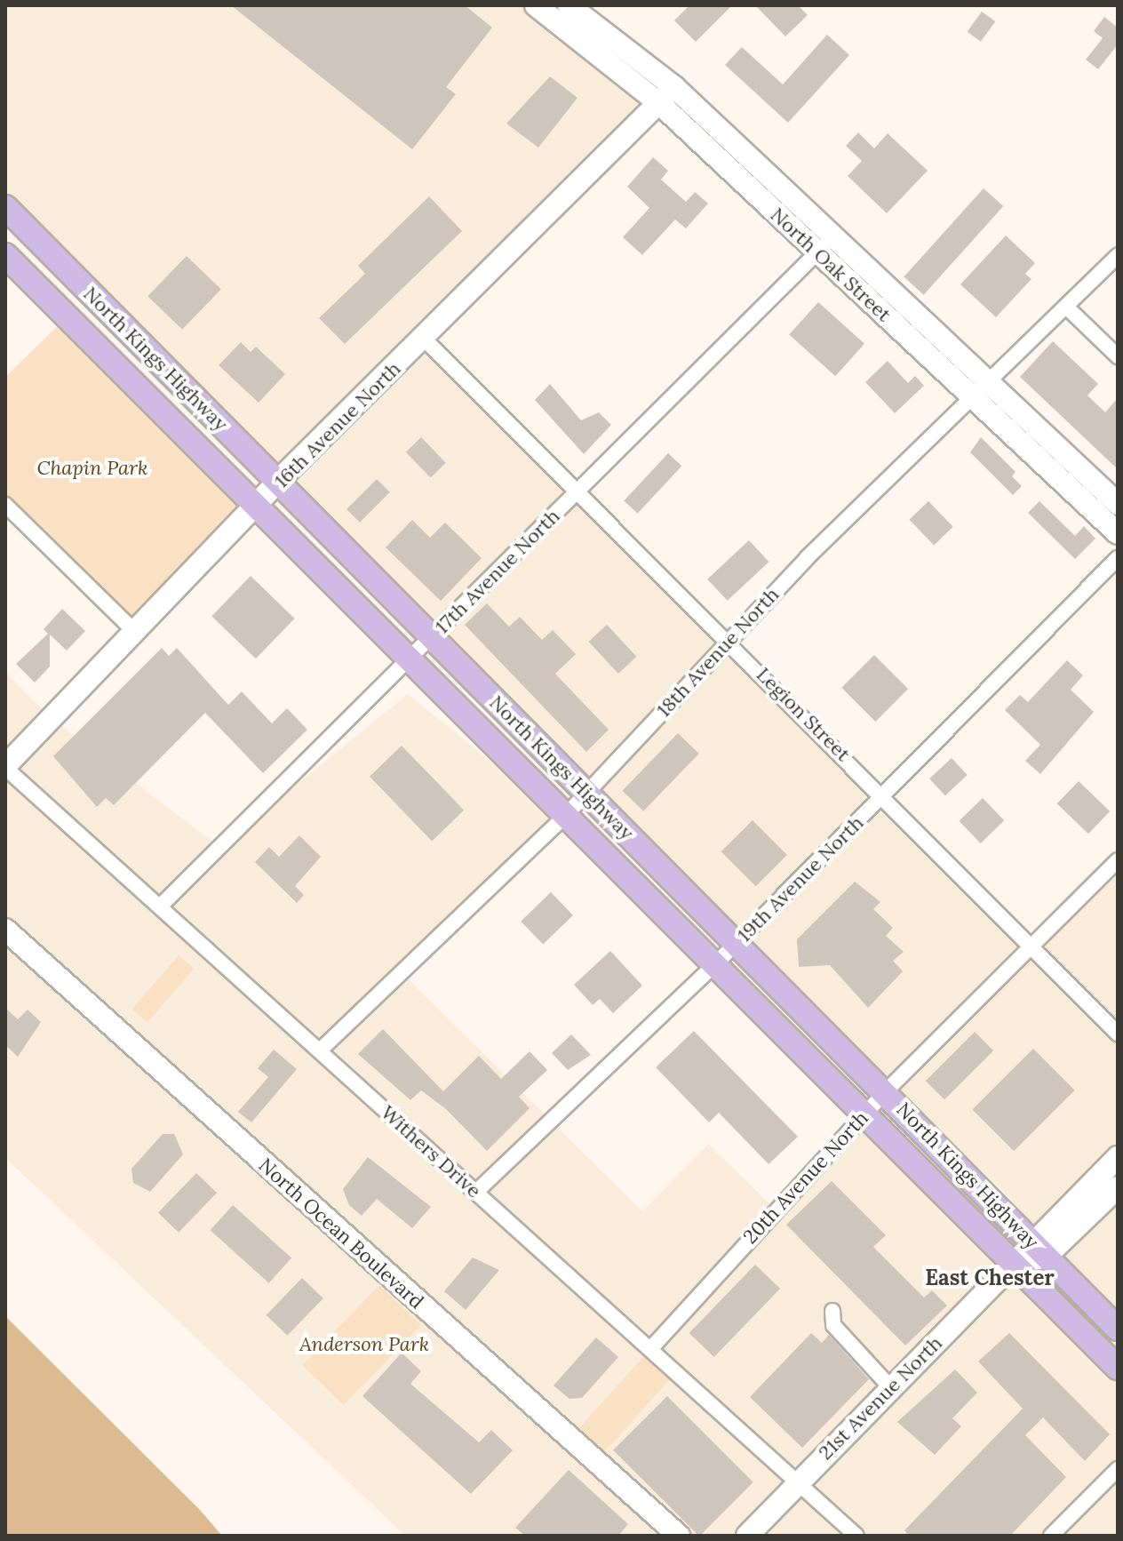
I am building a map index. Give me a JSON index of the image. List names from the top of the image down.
{
  "streets": {
    "main road": [
      "North Oak Street",
      "North Kings Highway",
      "16th Avenue North",
      "North Ocean Boulevard",
      "21st Avenue North"
    ],
    "street": [
      "17th Avenue North",
      "18th Avenue North",
      "Legion Street",
      "19th Avenue North",
      "Withers Drive",
      "20th Avenue North"
    ]
  },
  "crossings": [
    ["North Oak Street", "16th Avenue North"],
    ["North Oak Street", "17th Avenue North"],
    ["North Oak Street", "18th Avenue North"],
    ["North Kings Highway", "16th Avenue North"],
    ["North Kings Highway", "17th Avenue North"],
    ["North Kings Highway", "18th Avenue North"],
    ["North Kings Highway", "19th Avenue North"],
    ["North Kings Highway", "20th Avenue North"],
    ["North Kings Highway", "21st Avenue North"],
    ["16th Avenue North", "Legion Street"],
    ["16th Avenue North", "Withers Drive"],
    ["17th Avenue North", "Legion Street"],
    ["17th Avenue North", "Withers Drive"],
    ["18th Avenue North", "Legion Street"],
    ["18th Avenue North", "Withers Drive"],
    ["Legion Street", "19th Avenue North"],
    ["Legion Street", "20th Avenue North"],
    ["19th Avenue North", "Withers Drive"],
    ["Withers Drive", "20th Avenue North"],
    ["Withers Drive", "21st Avenue North"]
  ],
  "districts": ["East Chester"],
  "parks": ["Chapin Park", "Anderson Park"]
}
